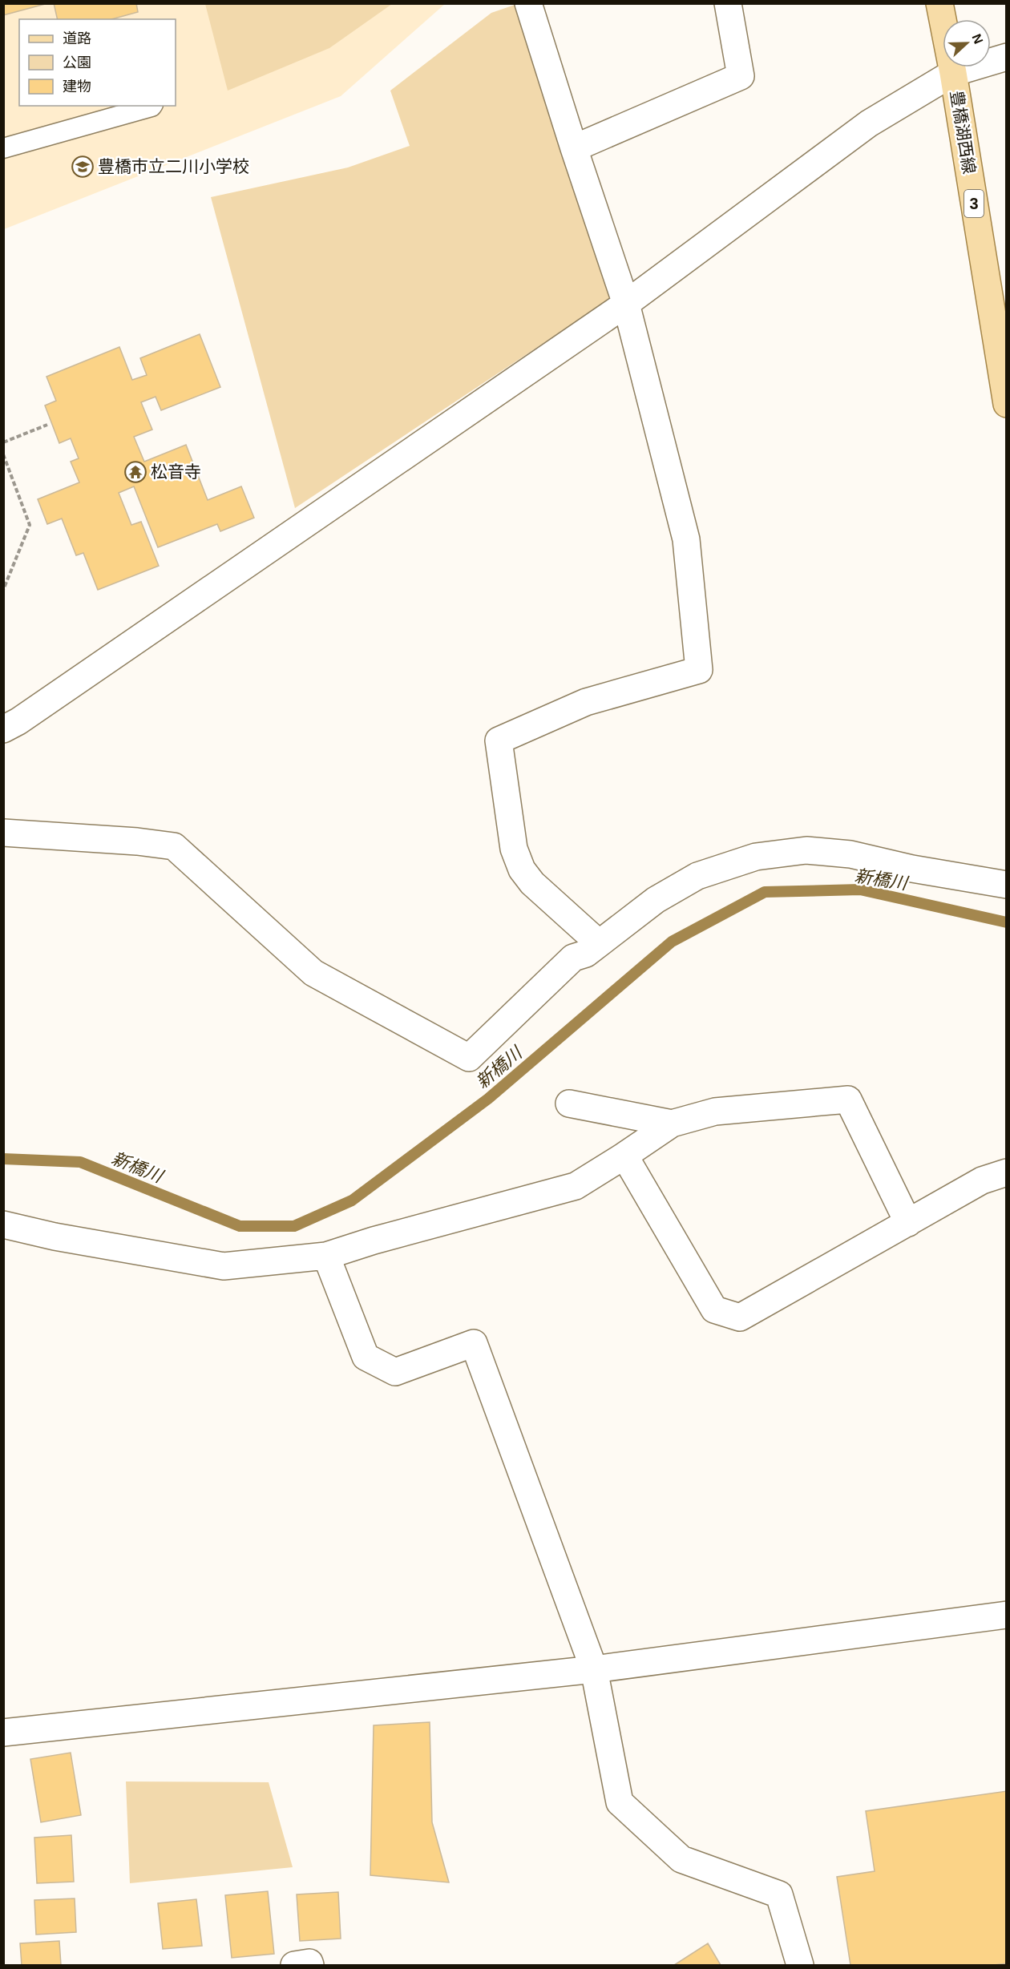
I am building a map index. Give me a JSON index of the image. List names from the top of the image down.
{
  "streets": {
    "main road": ["豊橋湖西線", "3"]
  },
  "water": ["新橋川"],
  "places": {
    "school or university": ["豊橋市立二川小学校"],
    "temple": ["松音寺"]
  },
  "legend": ["道路", "公園", "建物"],
  "north": "right"
}
